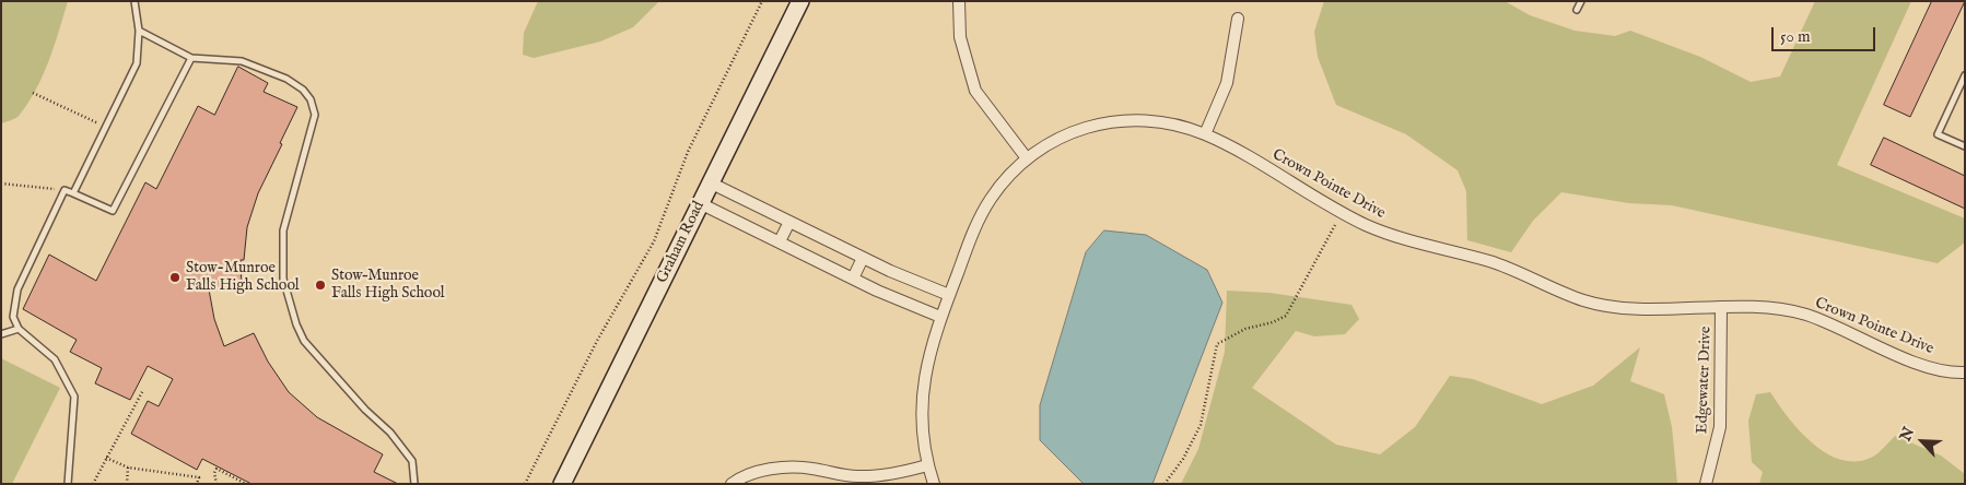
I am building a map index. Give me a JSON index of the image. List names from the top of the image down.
{
  "streets": {
    "main road": ["Graham Road"],
    "street": ["Crown Pointe Drive", "Edgewater Drive"]
  },
  "crossings": [
    ["Crown Pointe Drive", "Edgewater Drive"]
  ],
  "places": ["Stow-Munroe Falls High School", "Stow–Munroe Falls High School"],
  "scale_bar": "50 m",
  "north": "top left"
}
